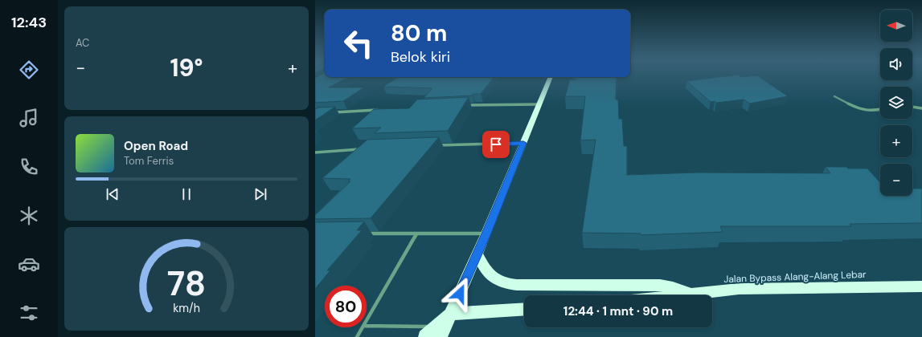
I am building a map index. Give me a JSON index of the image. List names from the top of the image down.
{
  "streets": {
    "highway": ["Jalan Bypass Alang-Alang Lebar"]
  },
  "north": "left",
  "page": {
    "tabs": "12:43",
    "tile": "AC",
    "map_buttons": ["+", "−"],
    "turn": ["80 m", "Belok kiri"],
    "heat": ["−", "19°", "+"],
    "song": ["Open Road", "Tom Ferris"],
    "limit": "80",
    "trip": "12:44 · 1 mnt · 90 m",
    "gauge": ["78", "km/h"]
  }
}
